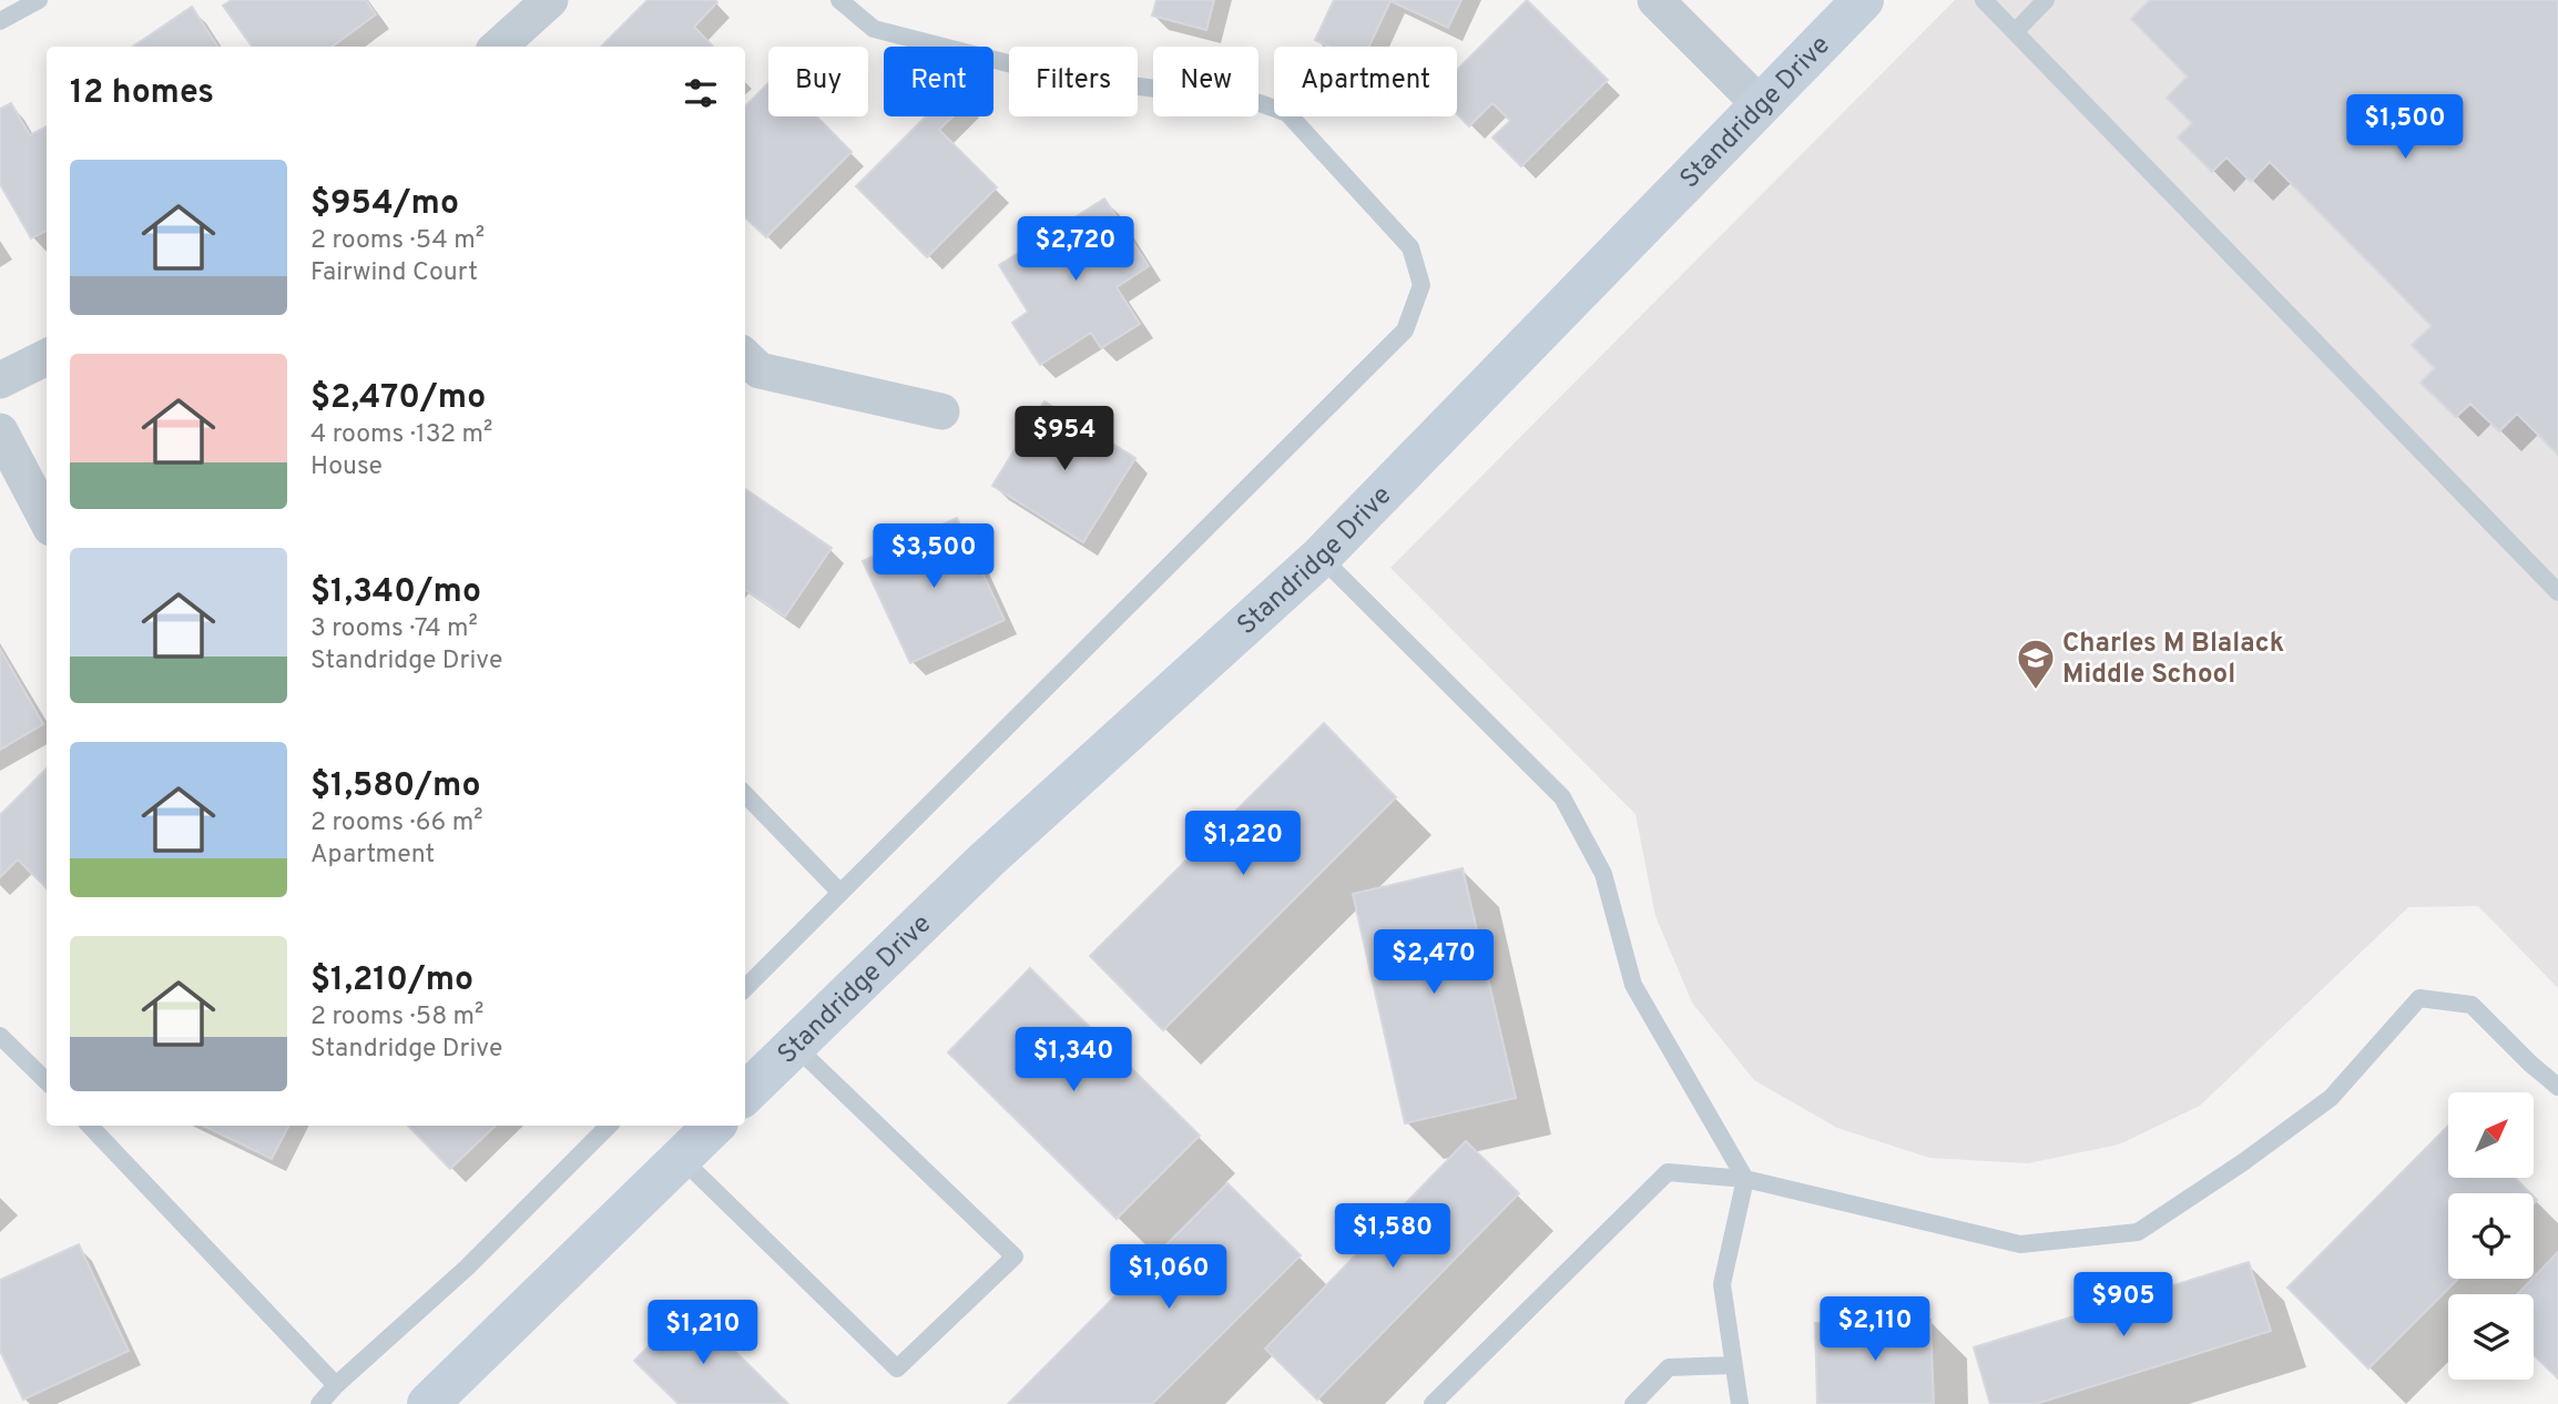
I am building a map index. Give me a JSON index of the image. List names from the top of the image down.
{
  "streets": {
    "street": ["Standridge Drive"]
  },
  "places": {
    "school or university": ["Charles M Blalack Middle School"]
  },
  "north": "top right",
  "page": {
    "chip": [
      "Buy",
      "Rent",
      "Filters",
      "New",
      "Apartment"
    ],
    "heading": "12 homes",
    "price": [
      "$1,500",
      "$2,720",
      "$954",
      "$3,500",
      "$1,220",
      "$2,470",
      "$1,340",
      "$1,580",
      "$1,060",
      "$905",
      "$2,110",
      "$1,210"
    ],
    "list": [
      {
        "name": "$954/mo",
        "note": "2 rooms · 54 m² · Fairwind Court"
      },
      {
        "name": "$2,470/mo",
        "note": "4 rooms · 132 m² · House"
      },
      {
        "name": "$1,340/mo",
        "note": "3 rooms · 74 m² · Standridge Drive"
      },
      {
        "name": "$1,580/mo",
        "note": "2 rooms · 66 m² · Apartment"
      },
      {
        "name": "$1,210/mo",
        "note": "2 rooms · 58 m² · Standridge Drive"
      }
    ]
  }
}
